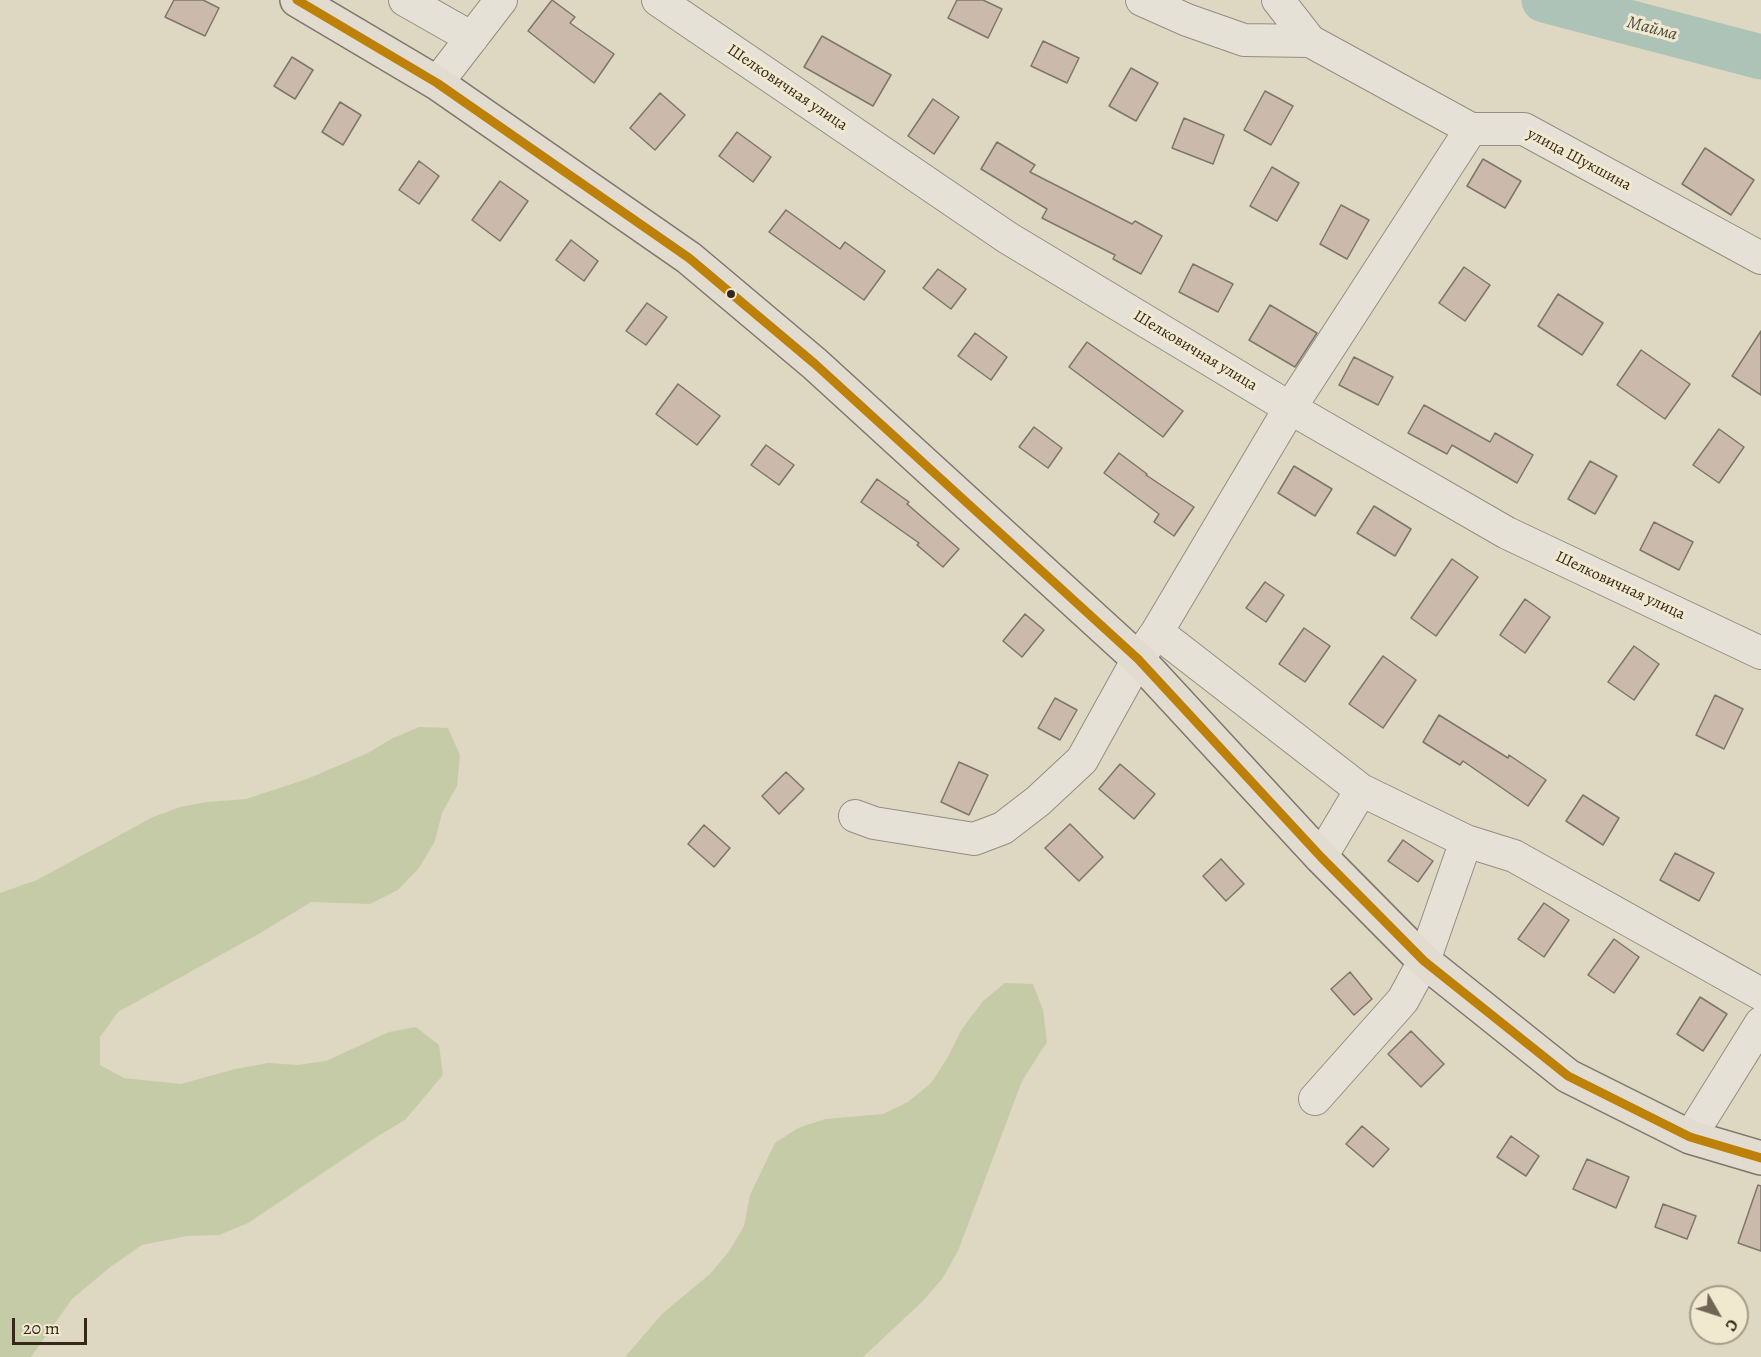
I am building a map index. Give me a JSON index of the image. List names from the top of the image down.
{
  "streets": {
    "street": ["Шелковичная улица", "улица Шукшина"]
  },
  "water": ["Майма"],
  "scale_bar": "20 m",
  "north": "bottom right"
}
